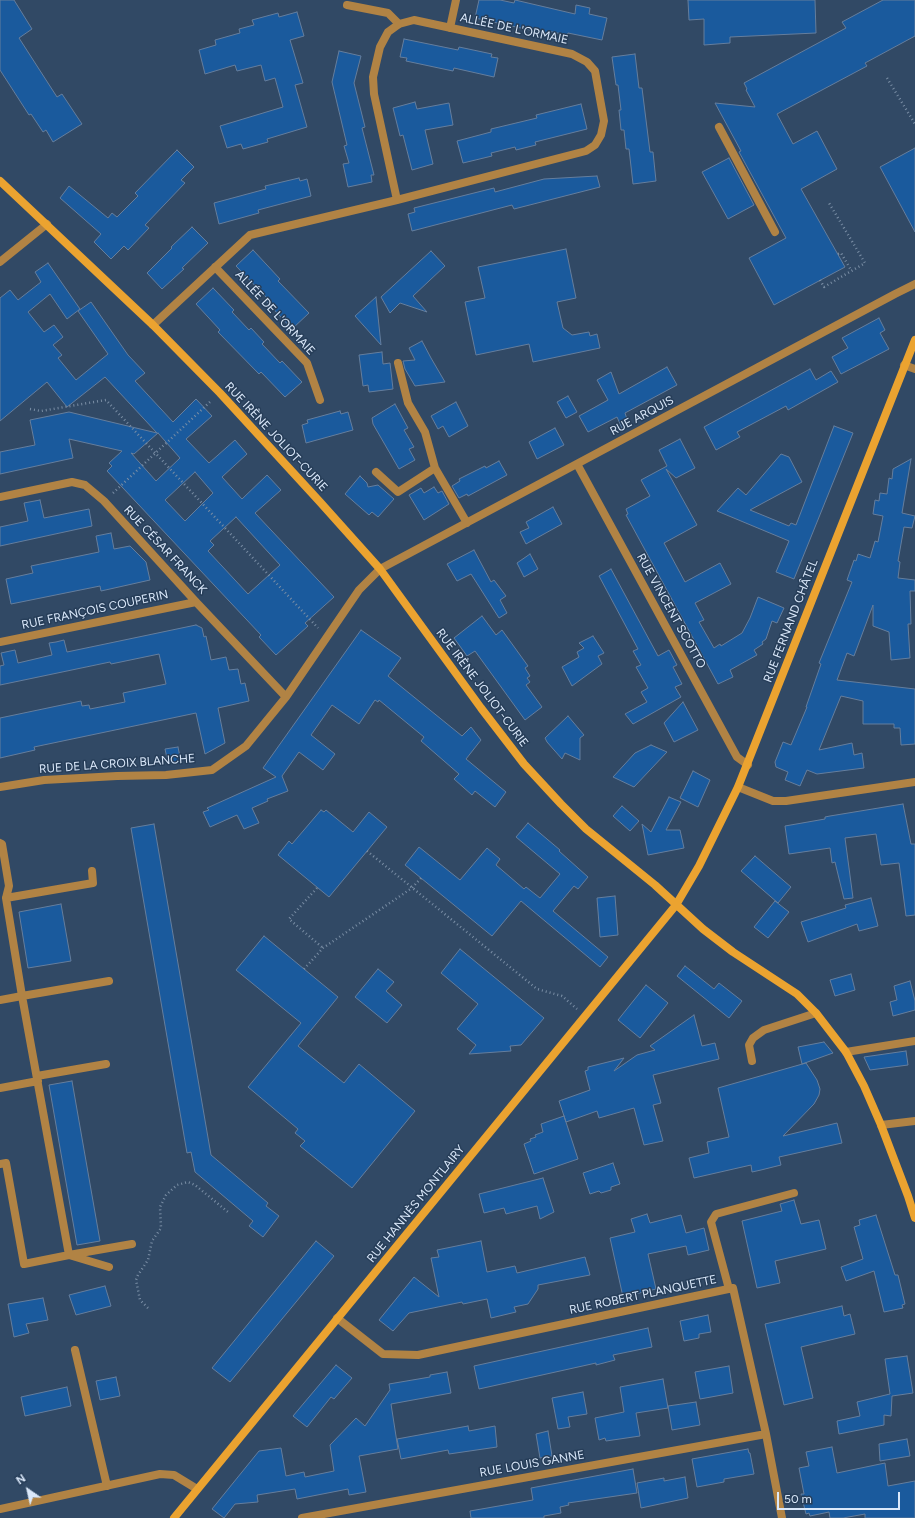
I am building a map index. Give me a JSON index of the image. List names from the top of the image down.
{
  "streets": {
    "street": [
      "ALLÉE DE L'ORMAIE",
      "RUE ARQUIS",
      "RUE IRÈNE JOLIOT-CURIE",
      "RUE CÉSAR FRANCK",
      "RUE FRANÇOIS COUPERIN",
      "RUE VINCENT SCOTTO",
      "RUE FERNAND CHÂTEL",
      "RUE DE LA CROIX BLANCHE",
      "RUE HANNÈS MONTLAIRY",
      "RUE ROBERT PLANQUETTE",
      "RUE LOUIS GANNE"
    ]
  },
  "crossings": [
    ["ALLÉE DE L'ORMAIE", "RUE IRÈNE JOLIOT-CURIE"],
    ["RUE ARQUIS", "RUE IRÈNE JOLIOT-CURIE"],
    ["RUE ARQUIS", "RUE VINCENT SCOTTO"],
    ["RUE ARQUIS", "RUE DE LA CROIX BLANCHE"],
    ["RUE IRÈNE JOLIOT-CURIE", "RUE FERNAND CHÂTEL"],
    ["RUE IRÈNE JOLIOT-CURIE", "RUE DE LA CROIX BLANCHE"],
    ["RUE IRÈNE JOLIOT-CURIE", "RUE HANNÈS MONTLAIRY"],
    ["RUE CÉSAR FRANCK", "RUE FRANÇOIS COUPERIN"],
    ["RUE CÉSAR FRANCK", "RUE DE LA CROIX BLANCHE"],
    ["RUE VINCENT SCOTTO", "RUE FERNAND CHÂTEL"],
    ["RUE FERNAND CHÂTEL", "RUE HANNÈS MONTLAIRY"],
    ["RUE HANNÈS MONTLAIRY", "RUE ROBERT PLANQUETTE"],
    ["RUE ROBERT PLANQUETTE", "RUE LOUIS GANNE"]
  ],
  "scale_bar": "50 m",
  "north": "top left"
}
